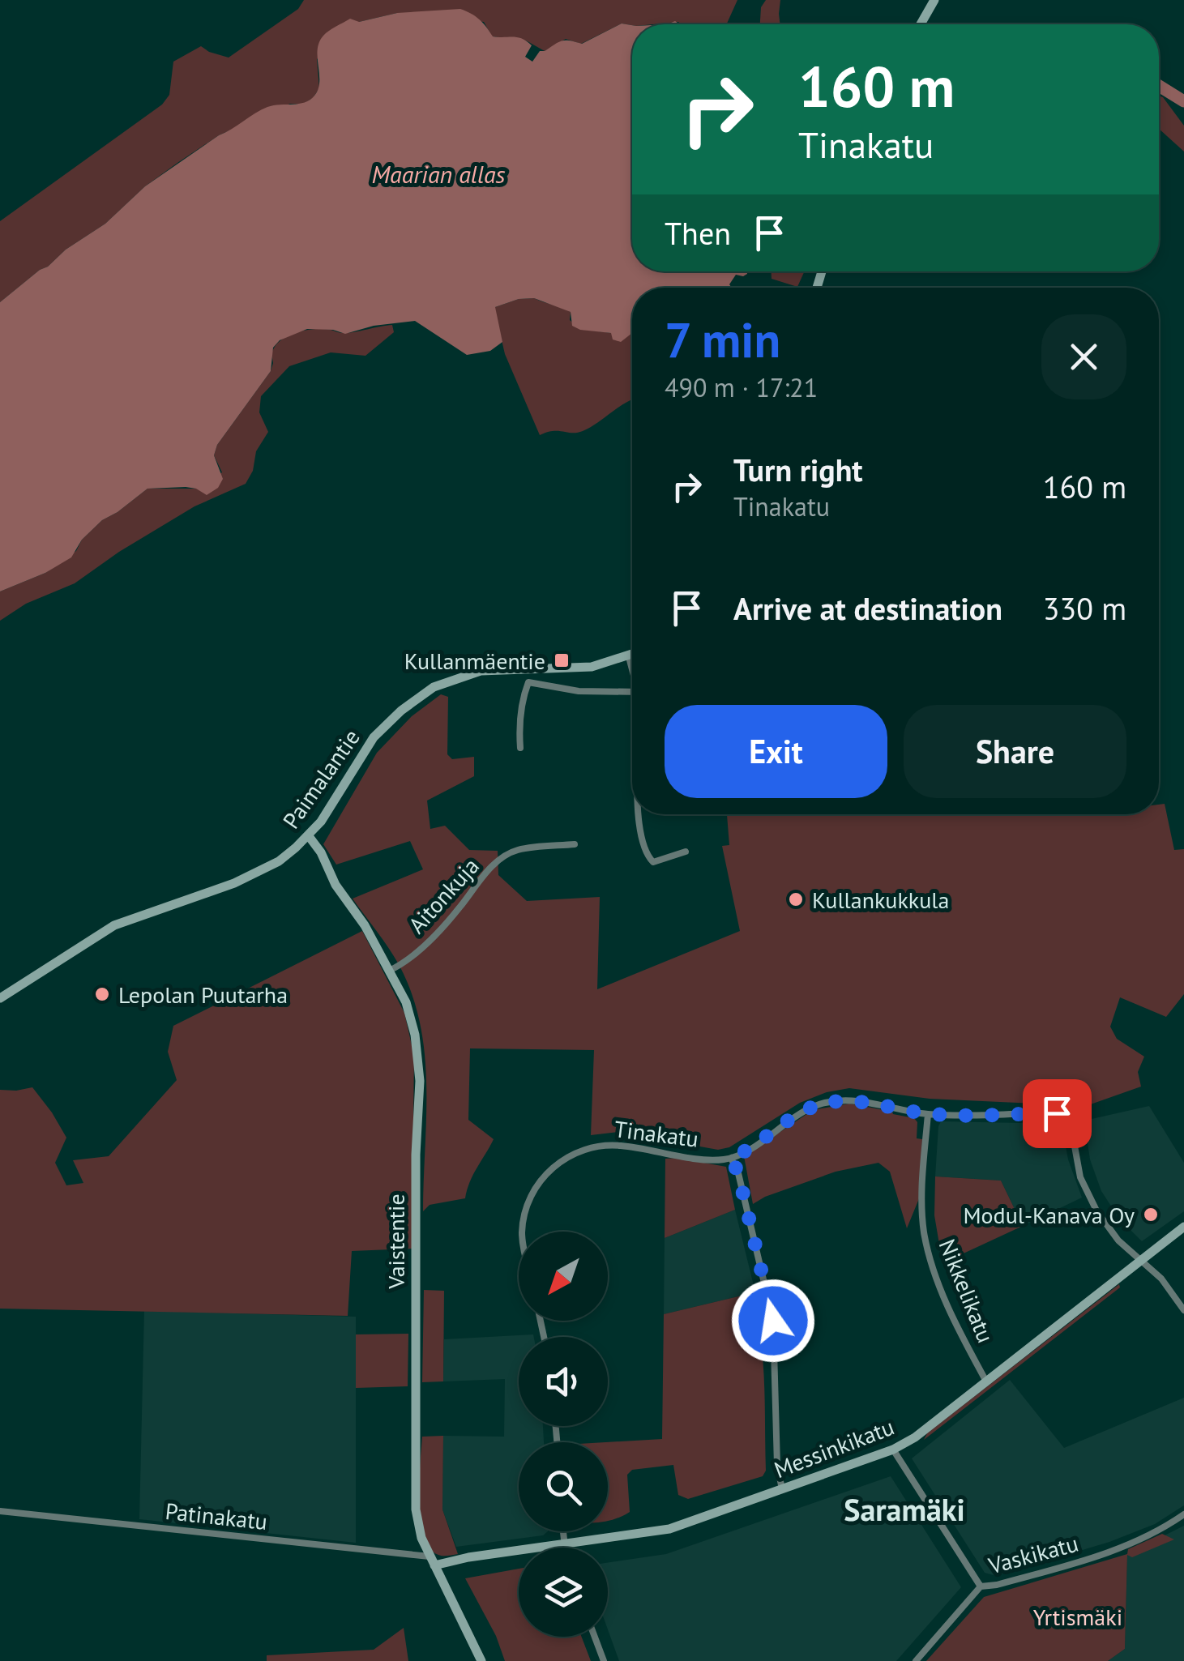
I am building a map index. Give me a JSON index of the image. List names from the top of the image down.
{
  "streets": {
    "street": [
      "Paimalantie",
      "Aitonkuja",
      "Tinakatu",
      "Vaistentie",
      "Nikkelikatu",
      "Messinkikatu",
      "Patinakatu",
      "Vaskikatu"
    ]
  },
  "crossings": [
    ["Paimalantie", "Vaistentie"],
    ["Aitonkuja", "Vaistentie"],
    ["Vaistentie", "Messinkikatu"],
    ["Vaistentie", "Patinakatu"],
    ["Nikkelikatu", "Messinkikatu"],
    ["Messinkikatu", "Patinakatu"]
  ],
  "districts": ["Saramäki"],
  "water": ["Maarian allas"],
  "parks": ["Yrtismäki"],
  "places": {
    "transit": ["Kullanmäentie"],
    "other": ["Kullankukkula", "Lepolan Puutarha", "Modul-Kanava Oy"]
  },
  "north": "bottom left",
  "page": {
    "turn": ["160 m", "Tinakatu"],
    "then": "Then",
    "heading": ["7 min", "490 m · 17:21"],
    "list": [
      {
        "name": "Turn right",
        "note": "Tinakatu",
        "value": "160 m"
      },
      {
        "name": "Arrive at destination",
        "value": "330 m"
      }
    ],
    "buttons": ["Exit", "Share"]
  }
}
